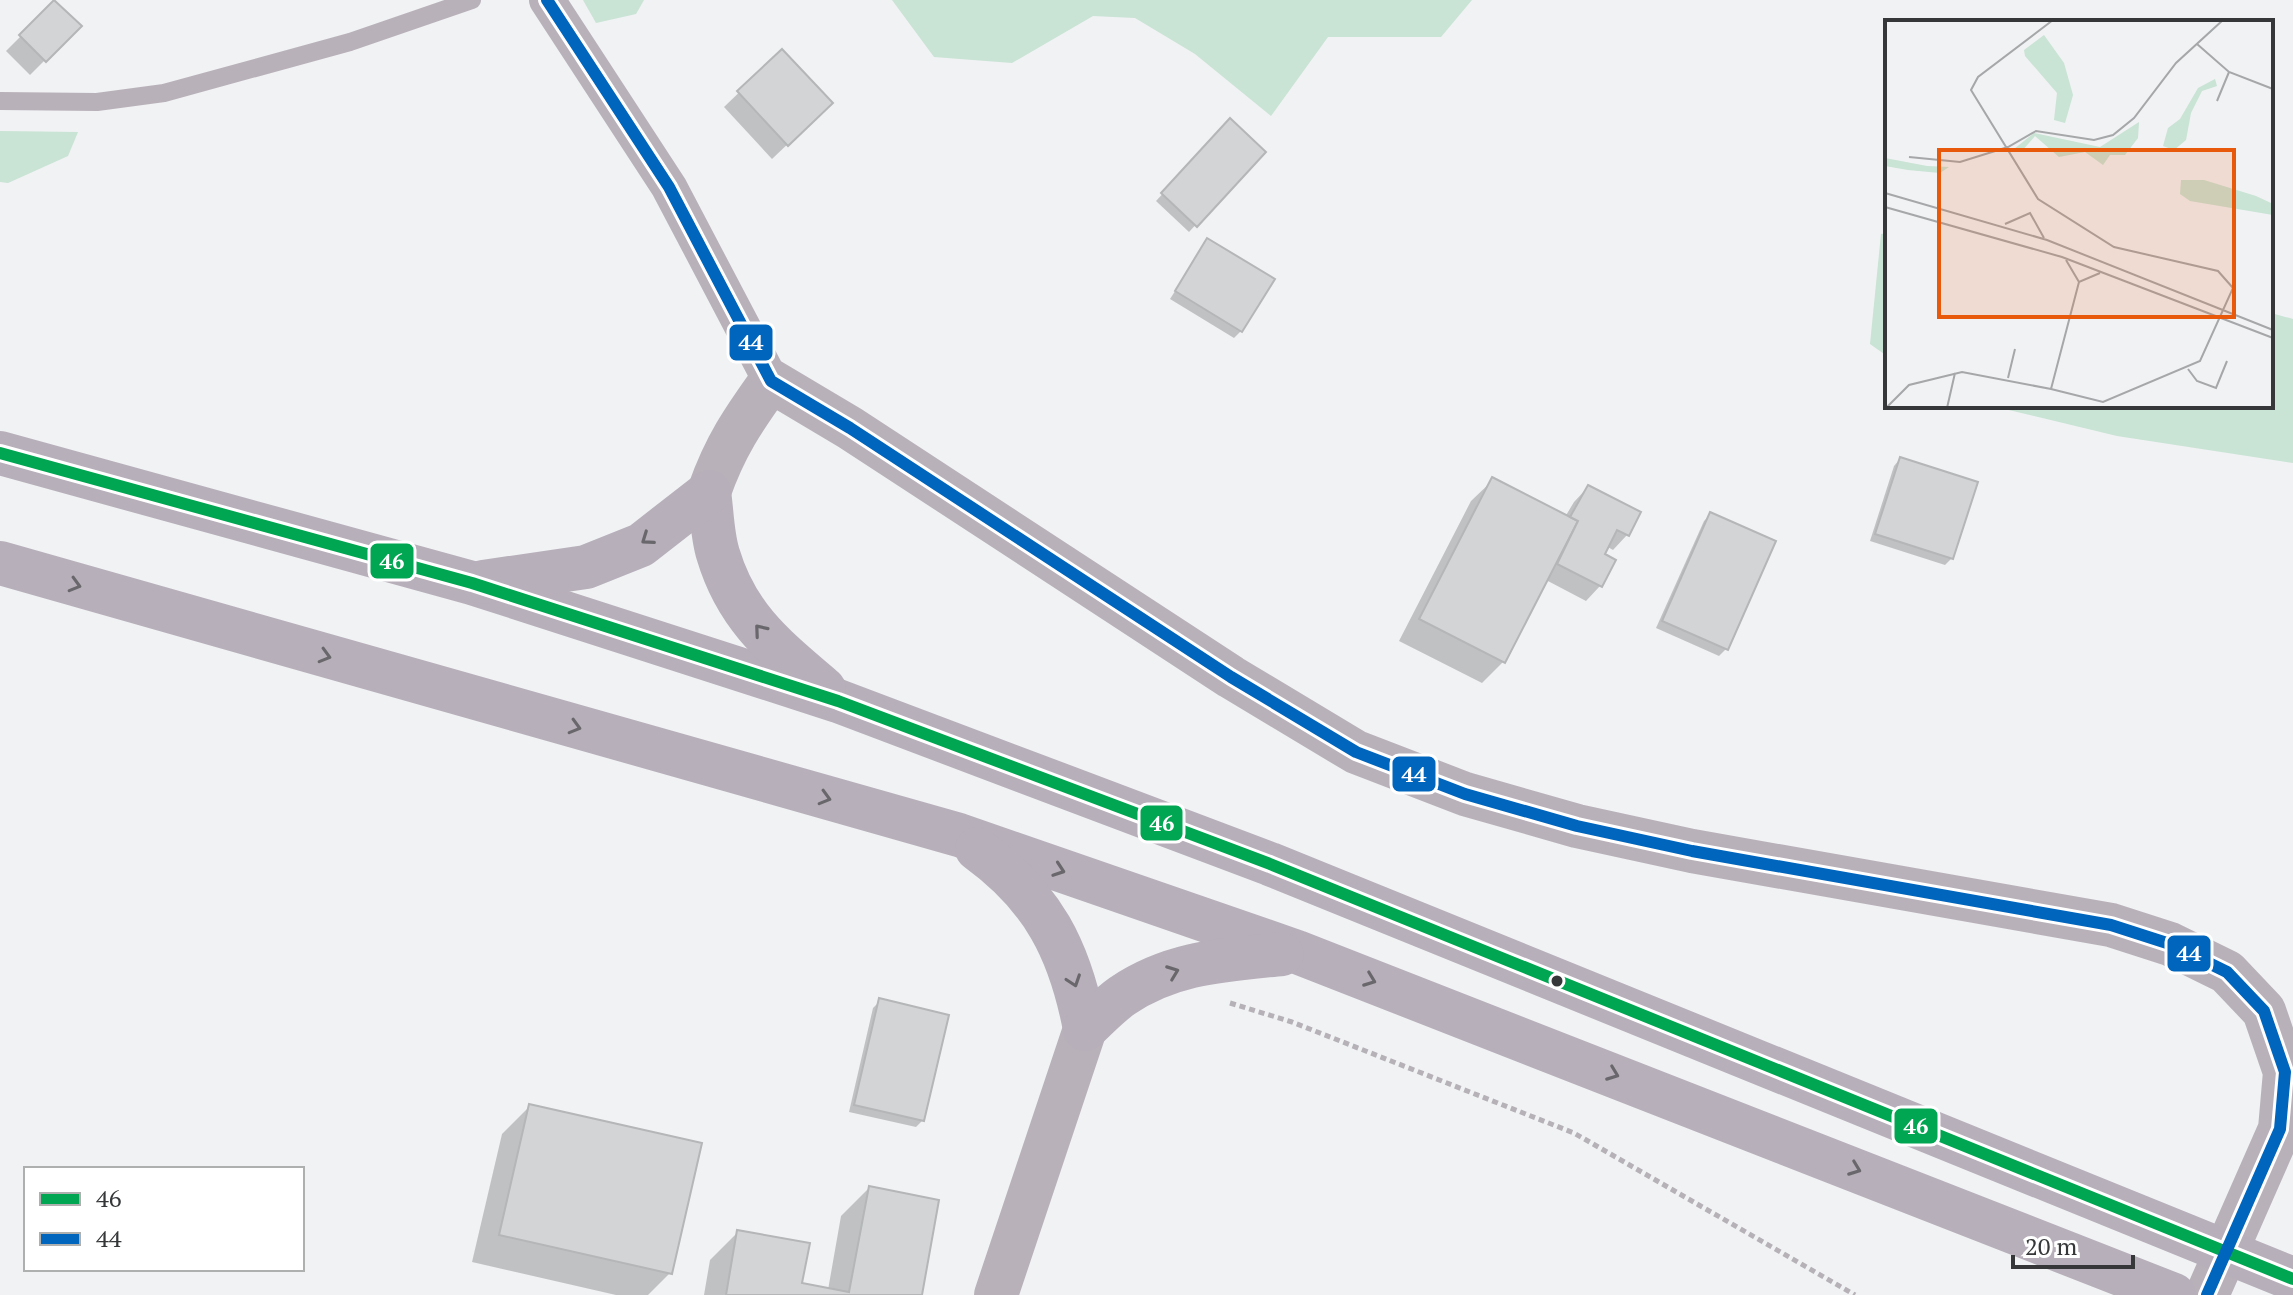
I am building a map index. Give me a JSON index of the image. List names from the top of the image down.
{
  "lines": ["transit line 44", "transit line 46"],
  "legend": ["46", "44"],
  "scale_bar": "20 m"
}
